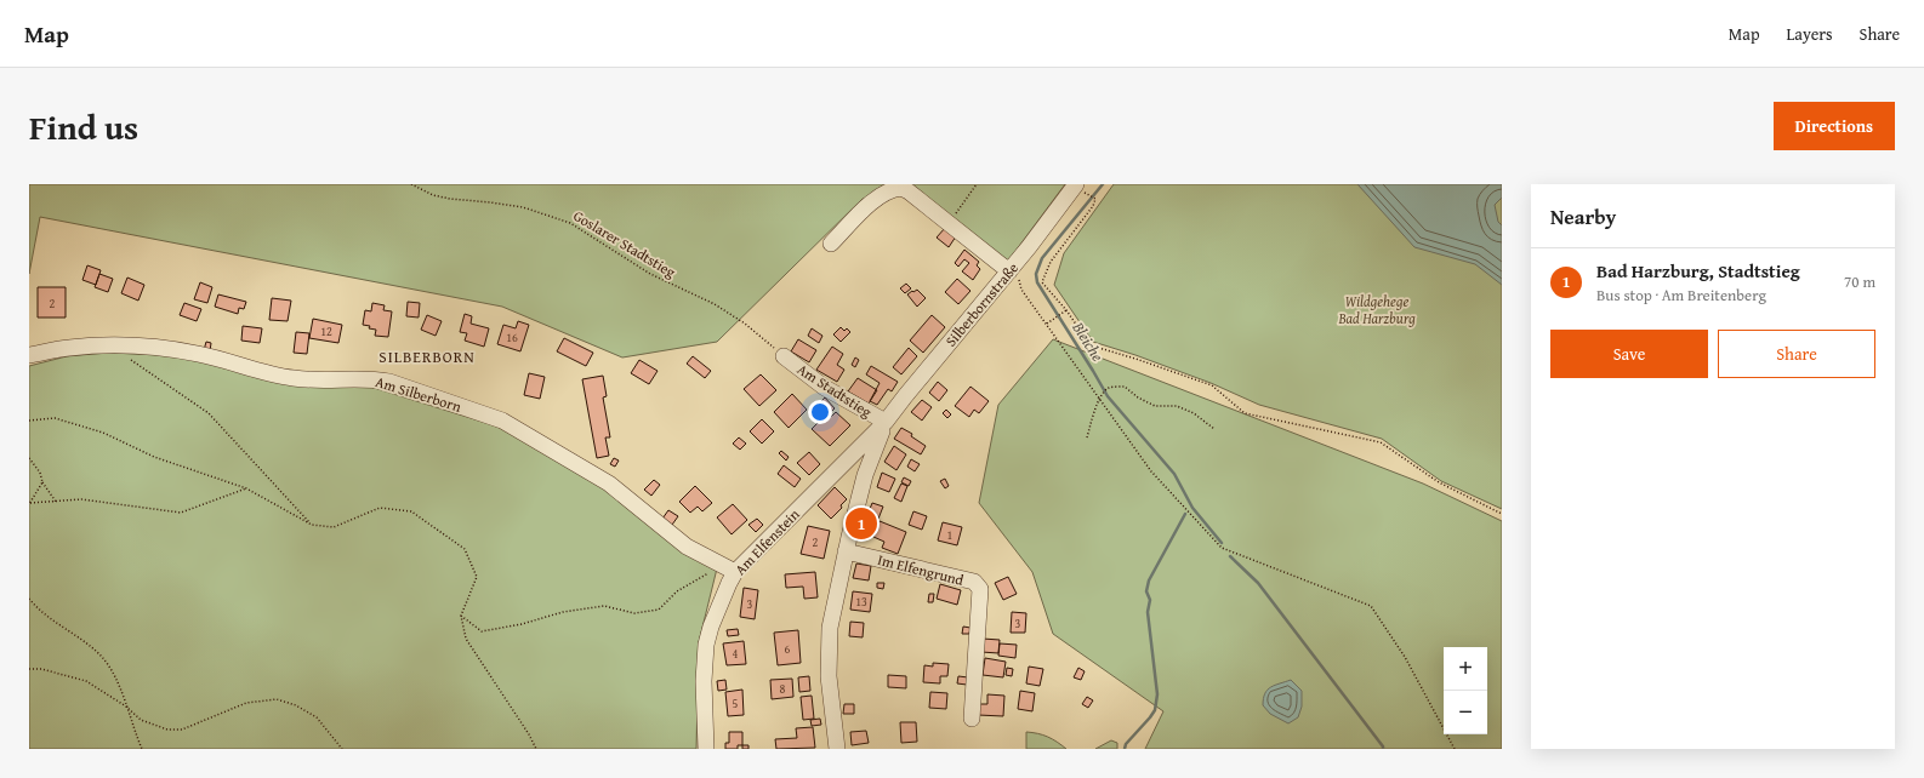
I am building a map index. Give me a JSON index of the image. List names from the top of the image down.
{
  "streets": {
    "street": [
      "Silberbornstraße",
      "Am Stadtstieg",
      "Am Silberborn",
      "Am Elfenstein",
      "Im Elfengrund"
    ],
    "path": ["Goslarer Stadtstieg"]
  },
  "crossings": [
    ["Goslarer Stadtstieg", "Am Stadtstieg"],
    ["Silberbornstraße", "Am Stadtstieg"],
    ["Silberbornstraße", "Am Elfenstein"],
    ["Am Stadtstieg", "Am Elfenstein"],
    ["Am Silberborn", "Am Elfenstein"]
  ],
  "districts": ["SILBERBORN"],
  "water": ["Bleiche"],
  "parks": ["Wildgehege Bad Harzburg"],
  "house_numbers": [
    "2",
    "12",
    "16",
    "1",
    "2",
    "13",
    "3",
    "3",
    "6",
    "4",
    "8",
    "5"
  ],
  "page": {
    "header": "Map",
    "nav": ["Map", "Layers", "Share"],
    "title": "Find us",
    "buttons": [
      "Directions",
      ["Save", "Share"]
    ],
    "heading": "Nearby",
    "list": [
      {
        "mark": "1",
        "name": "Bad Harzburg, Stadtstieg",
        "note": "Bus stop · Am Breitenberg",
        "value": "70 m"
      }
    ],
    "pins": "1",
    "map_buttons": ["+", "−"]
  }
}
